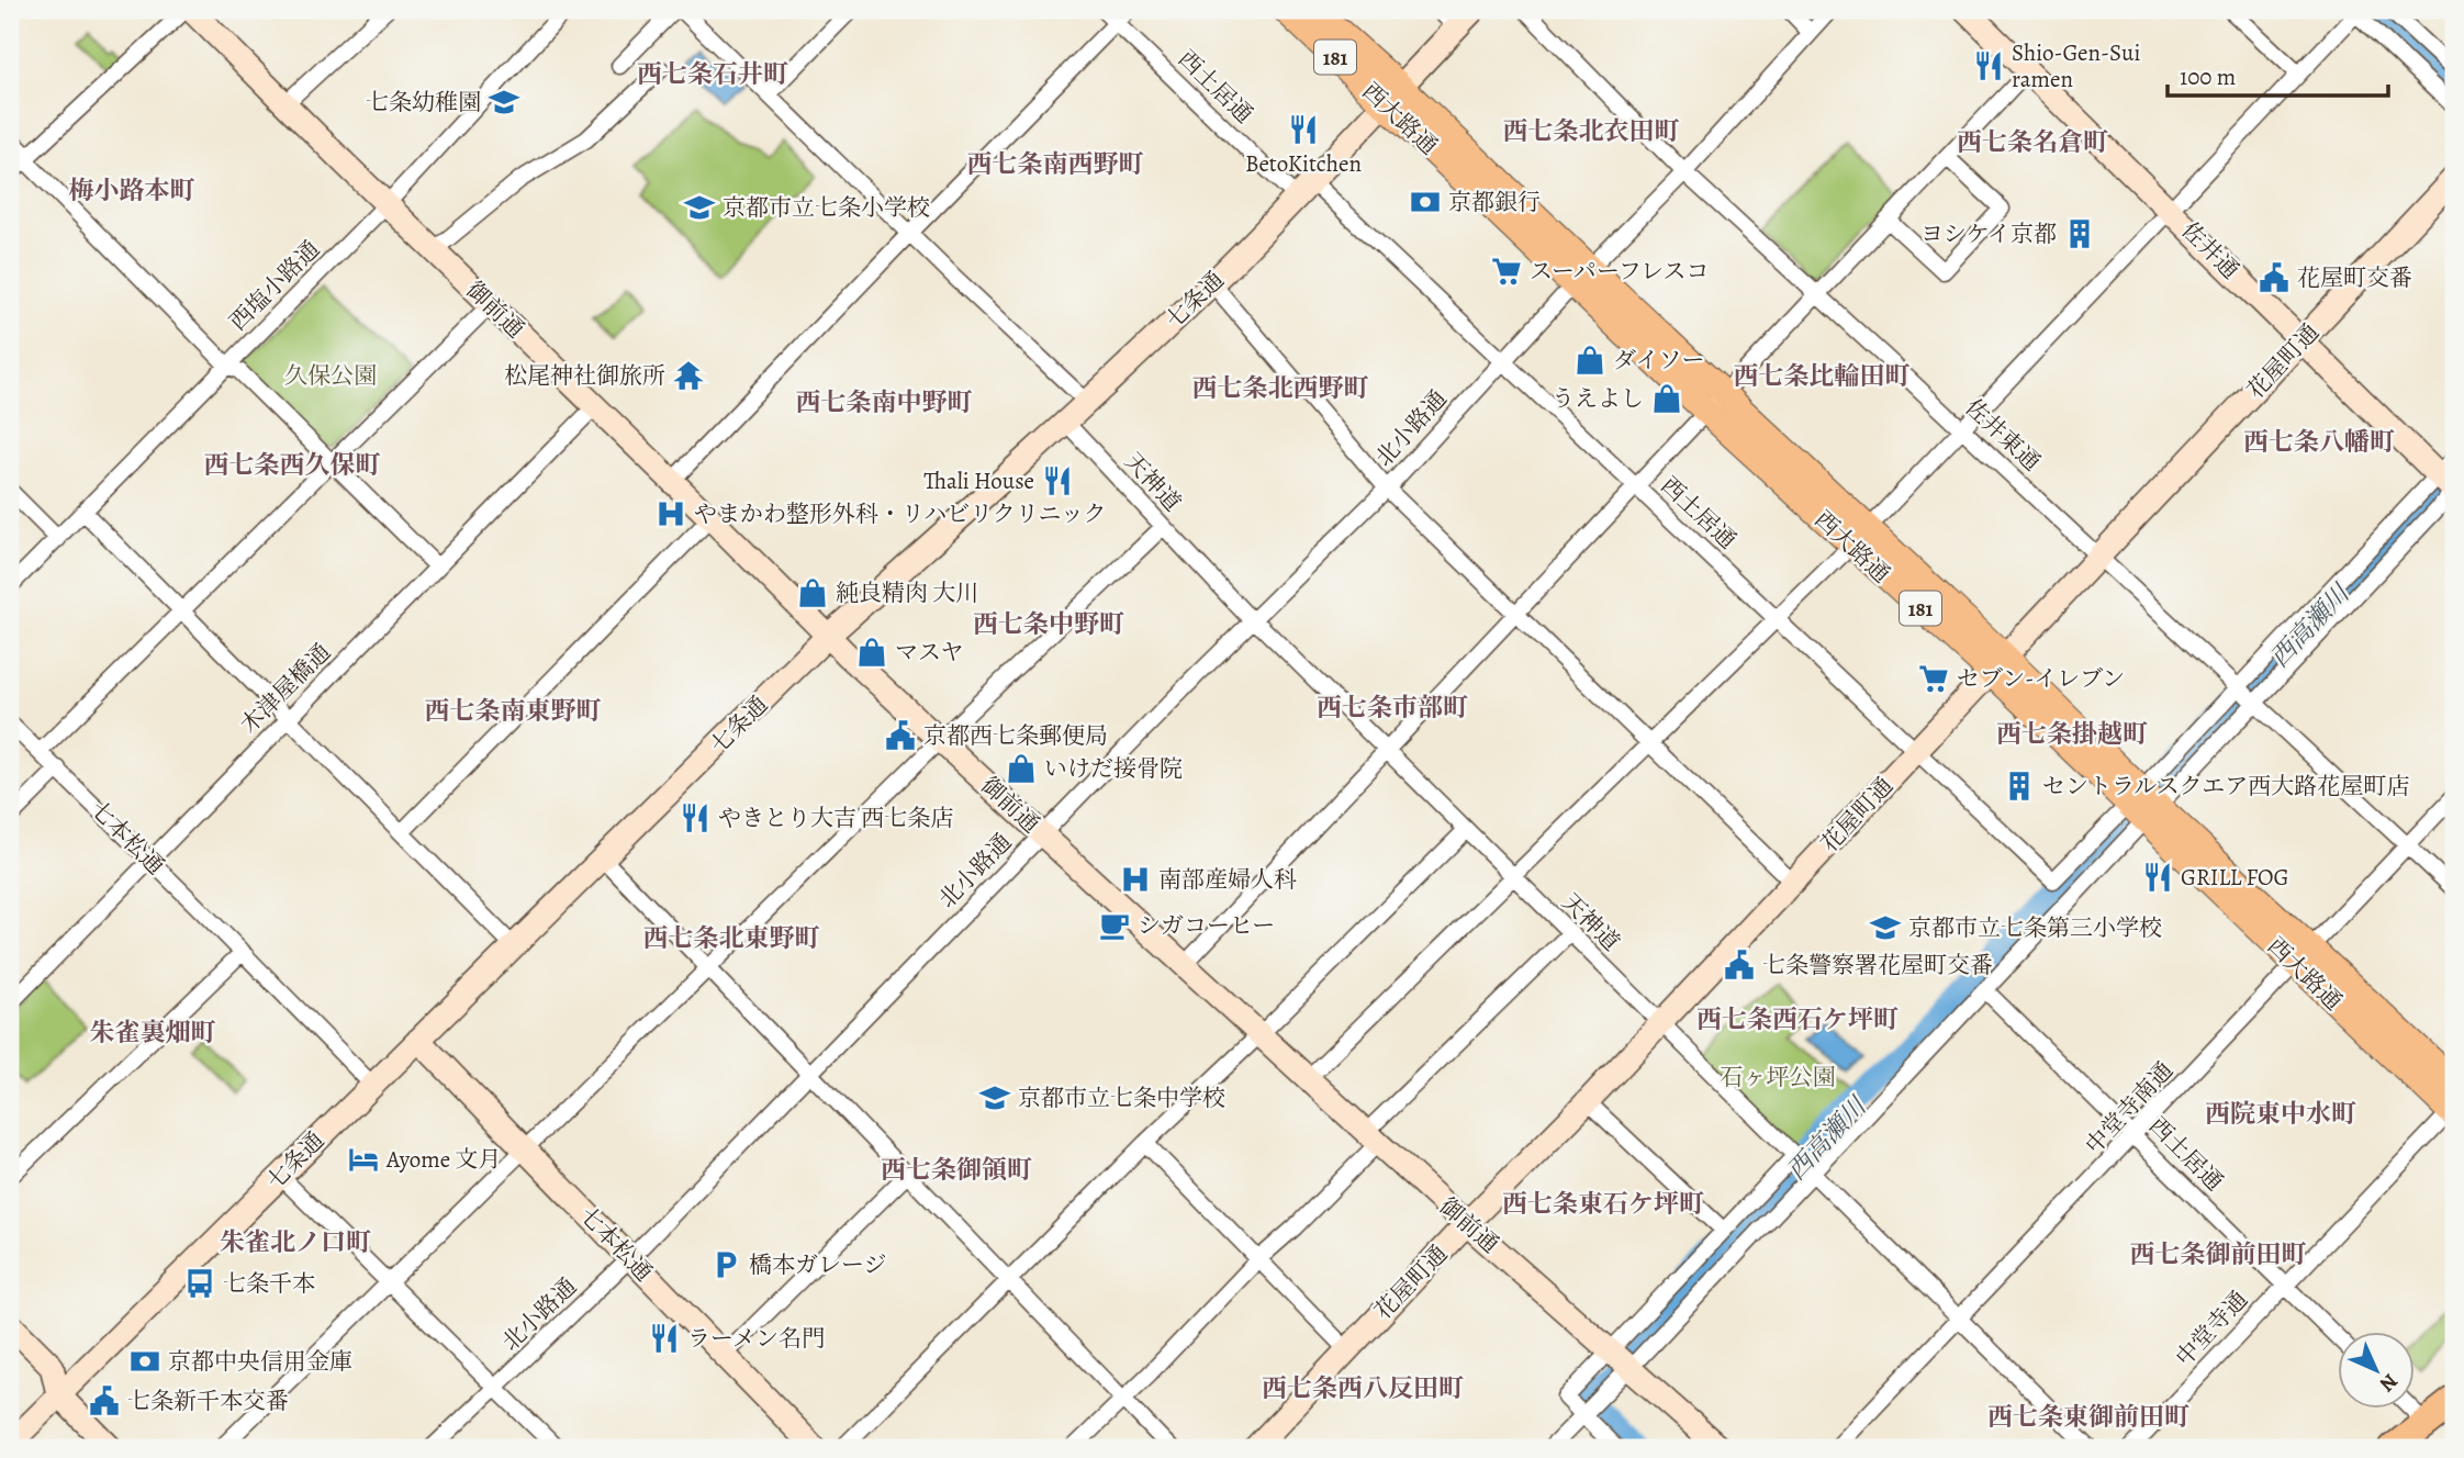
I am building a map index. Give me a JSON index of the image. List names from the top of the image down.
{
  "streets": {
    "main road": ["181", "西大路通"],
    "street": [
      "西土居通",
      "佐井通",
      "西塩小路通",
      "七条通",
      "御前通",
      "花屋町通",
      "北小路通",
      "佐井東通",
      "天神道",
      "木津屋橋通",
      "七本松通",
      "中堂寺南通",
      "中堂寺通"
    ]
  },
  "crossings": [
    ["西土居通", "西大路通"],
    ["西土居通", "七条通"],
    ["西土居通", "花屋町通"],
    ["西土居通", "北小路通"],
    ["西土居通", "中堂寺南通"],
    ["西土居通", "中堂寺通"],
    ["西大路通", "七条通"],
    ["西大路通", "花屋町通"],
    ["西大路通", "北小路通"],
    ["西大路通", "中堂寺南通"],
    ["西大路通", "中堂寺通"],
    ["佐井通", "花屋町通"],
    ["西塩小路通", "御前通"],
    ["七条通", "御前通"],
    ["七条通", "天神道"],
    ["七条通", "七本松通"],
    ["御前通", "花屋町通"],
    ["御前通", "北小路通"],
    ["御前通", "木津屋橋通"],
    ["花屋町通", "佐井東通"],
    ["花屋町通", "天神道"],
    ["北小路通", "佐井東通"],
    ["北小路通", "天神道"],
    ["北小路通", "七本松通"],
    ["佐井東通", "中堂寺南通"],
    ["天神道", "中堂寺南通"],
    ["木津屋橋通", "七本松通"]
  ],
  "districts": [
    "西七条石井町",
    "西七条北衣田町",
    "西七条名倉町",
    "西七条南西野町",
    "梅小路本町",
    "西七条比輪田町",
    "西七条北西野町",
    "西七条南中野町",
    "西七条八幡町",
    "西七条西久保町",
    "西七条中野町",
    "西七条市部町",
    "西七条南東野町",
    "西七条掛越町",
    "西七条北東野町",
    "西七条西石ケ坪町",
    "朱雀裏畑町",
    "西院東中水町",
    "西七条御領町",
    "西七条東石ケ坪町",
    "朱雀北ノ口町",
    "西七条御前田町",
    "西七条西八反田町",
    "西七条東御前田町"
  ],
  "water": ["西高瀬川"],
  "parks": ["久保公園", "石ヶ坪公園"],
  "places": {
    "restaurant": [
      "Shio-Gen-Sui ramen",
      "BetoKitchen",
      "Thali House",
      "やきとり大吉 西七条店",
      "GRILL FOG",
      "ラーメン名門"
    ],
    "school or university": [
      "七条幼稚園",
      "京都市立七条小学校",
      "京都市立七条第三小学校",
      "京都市立七条中学校"
    ],
    "bank": ["京都銀行", "京都中央信用金庫"],
    "building": ["ヨシケイ京都", "セントラルスクエア西大路花屋町店"],
    "supermarket": ["スーパーフレスコ", "セブン-イレブン"],
    "public building": [
      "花屋町交番",
      "京都西七条郵便局",
      "七条警察署花屋町交番",
      "七条新千本交番"
    ],
    "shop": [
      "ダイソー",
      "うえよし",
      "純良精肉 大川",
      "マスヤ",
      "いけだ接骨院"
    ],
    "temple": ["松尾神社御旅所"],
    "hospital": ["やまかわ整形外科・リハビリクリニック", "南部産婦人科"],
    "cafe": ["シガコーヒー"],
    "hotel": ["Ayome 文月"],
    "parking": ["橋本ガレージ"],
    "bus stop": ["七条千本"]
  },
  "scale_bar": "100 m",
  "north": "bottom right"
}
